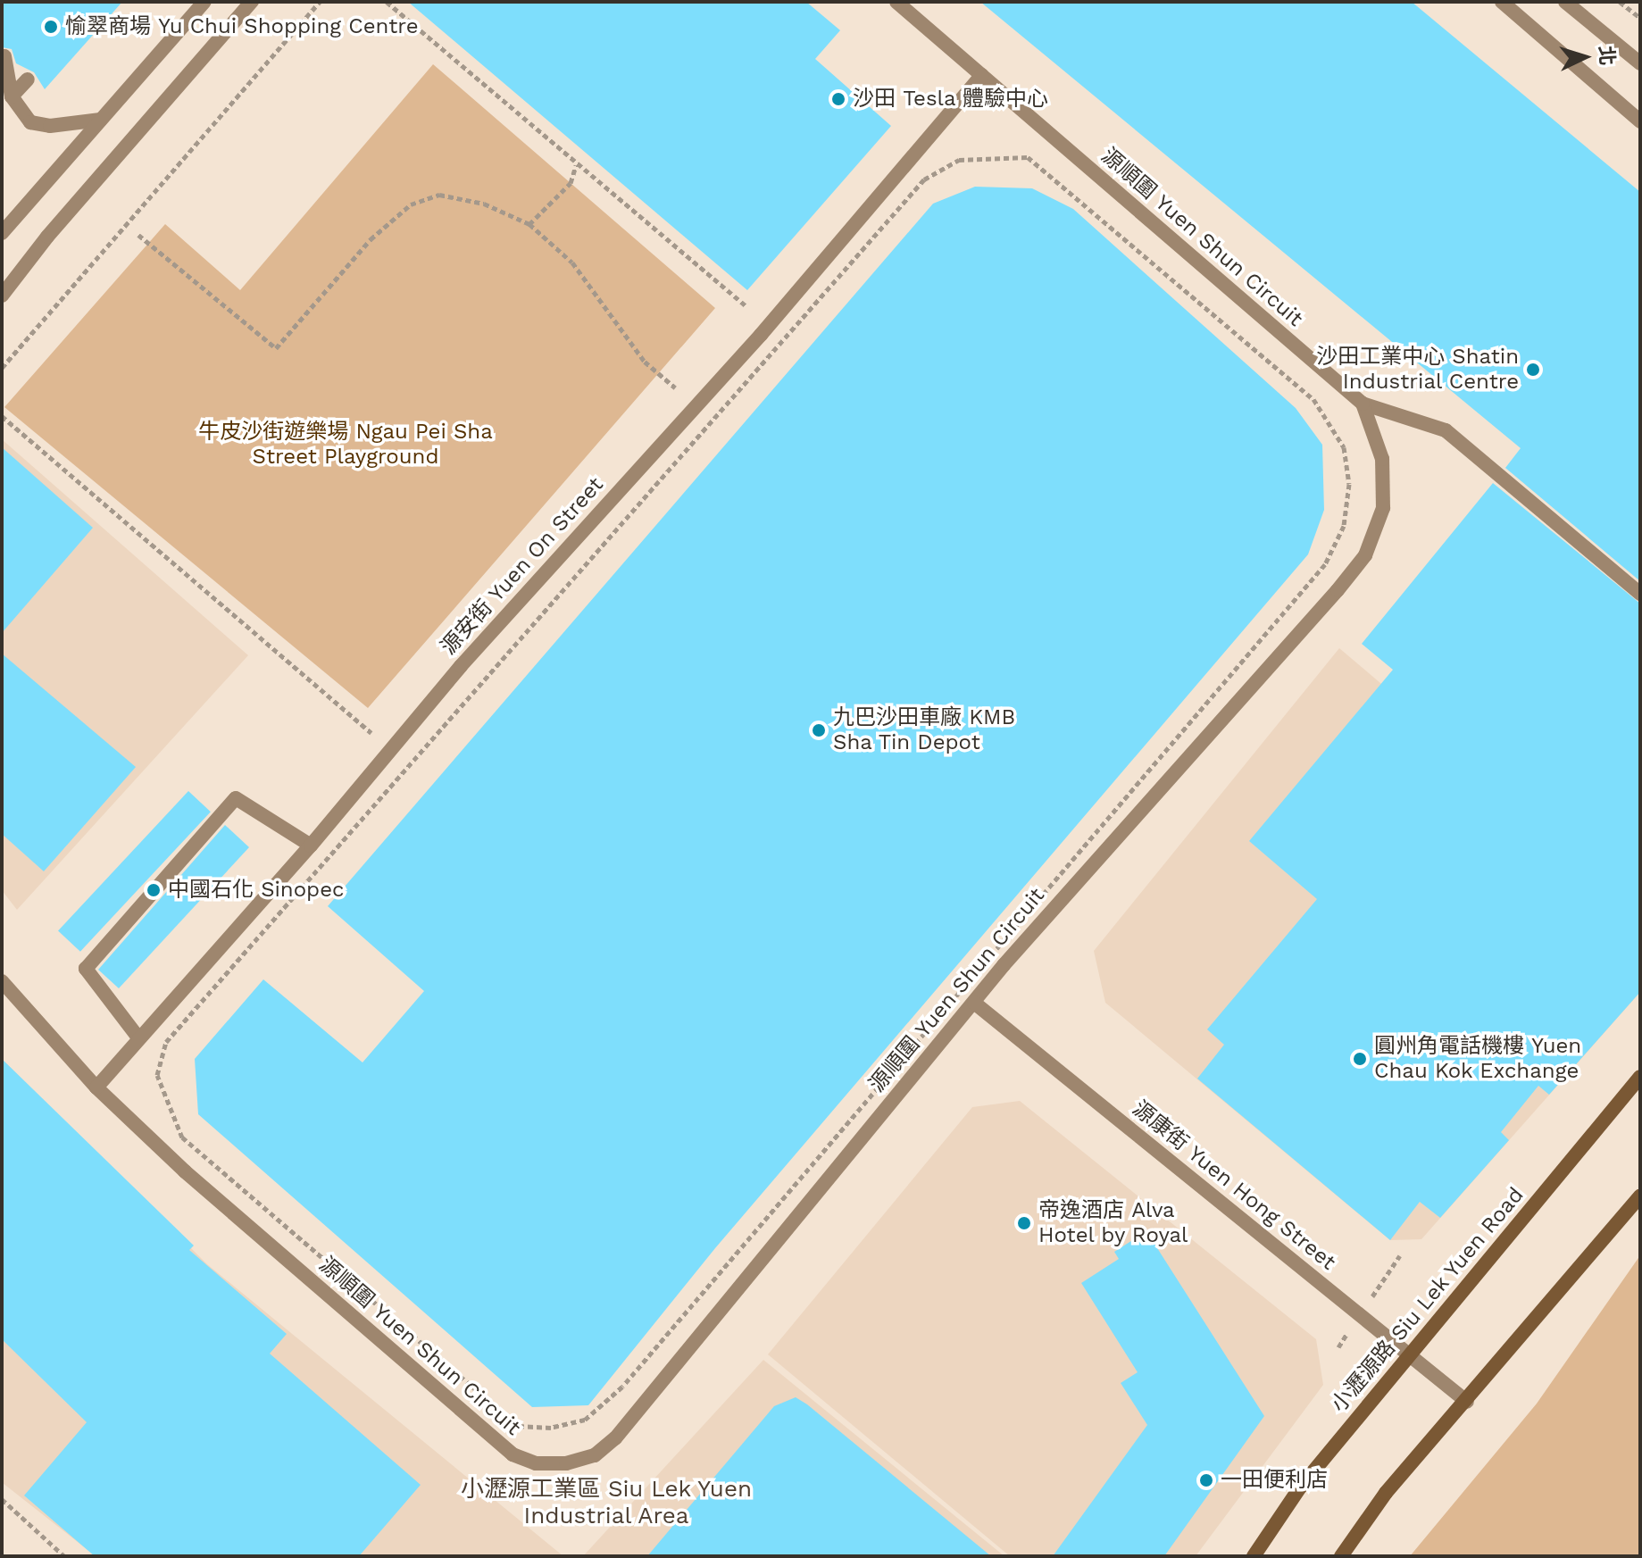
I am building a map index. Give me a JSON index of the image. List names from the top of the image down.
{
  "streets": {
    "main road": ["小瀝源路 Siu Lek Yuen Road"],
    "street": ["源順圍 Yuen Shun Circuit", "源安街 Yuen On Street", "源康街 Yuen Hong Street"]
  },
  "crossings": [
    ["源順圍 Yuen Shun Circuit", "源安街 Yuen On Street"],
    ["源順圍 Yuen Shun Circuit", "源康街 Yuen Hong Street"],
    ["源康街 Yuen Hong Street", "小瀝源路 Siu Lek Yuen Road"]
  ],
  "districts": ["小瀝源工業區 Siu Lek Yuen Industrial Area"],
  "parks": ["牛皮沙街遊樂場 Ngau Pei Sha Street Playground"],
  "places": [
    "愉翠商場 Yu Chui Shopping Centre",
    "沙田 Tesla 體驗中心",
    "沙田工業中心 Shatin Industrial Centre",
    "九巴沙田車廠 KMB Sha Tin Depot",
    "中國石化 Sinopec",
    "圓州角電話機樓 Yuen Chau Kok Exchange",
    "帝逸酒店 Alva Hotel by Royal",
    "一田便利店"
  ],
  "north": "right"
}
